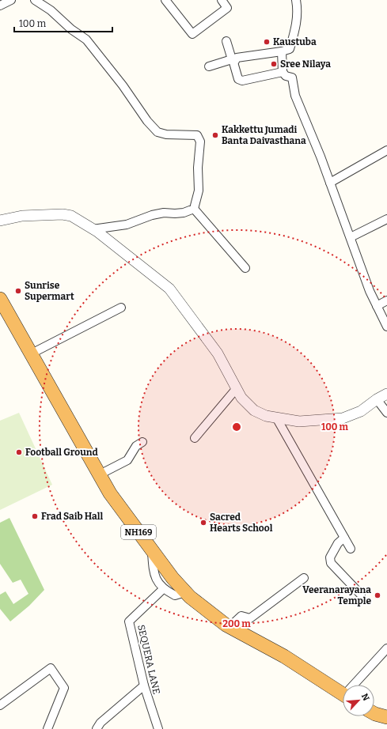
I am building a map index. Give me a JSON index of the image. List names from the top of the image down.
{
  "streets": {
    "highway": ["NH169"],
    "street": ["SEQUERA LANE"]
  },
  "places": [
    "Kaustuba",
    "Sree Nilaya",
    "Kakkettu Jumadi Banta Daivasthana",
    "Sunrise Supermart",
    "Football Ground",
    "Frad Saib Hall",
    "Sacred Hearts School",
    "Veeranarayana Temple"
  ],
  "scale_bar": "100 m",
  "north": "top right",
  "rings": ["100 m", "200 m"]
}
